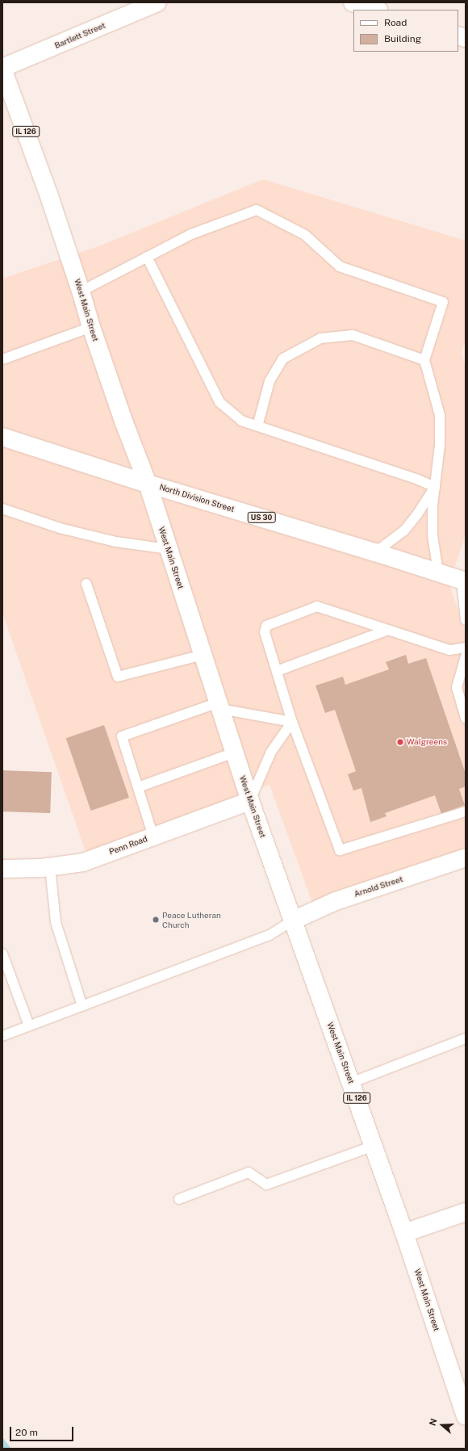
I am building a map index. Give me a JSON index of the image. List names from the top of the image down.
{
  "streets": {
    "main road": [
      "Bartlett Street",
      "IL 126",
      "West Main Street",
      "North Division Street",
      "US 30",
      "Penn Road",
      "Arnold Street"
    ]
  },
  "crossings": [
    ["Bartlett Street", "IL 126"],
    ["IL 126", "West Main Street"],
    ["West Main Street", "North Division Street"],
    ["West Main Street", "Penn Road"],
    ["West Main Street", "Arnold Street"]
  ],
  "places": ["Walgreens", "Peace Lutheran Church"],
  "legend": ["Road", "Building"],
  "scale_bar": "20 m",
  "north": "left"
}
